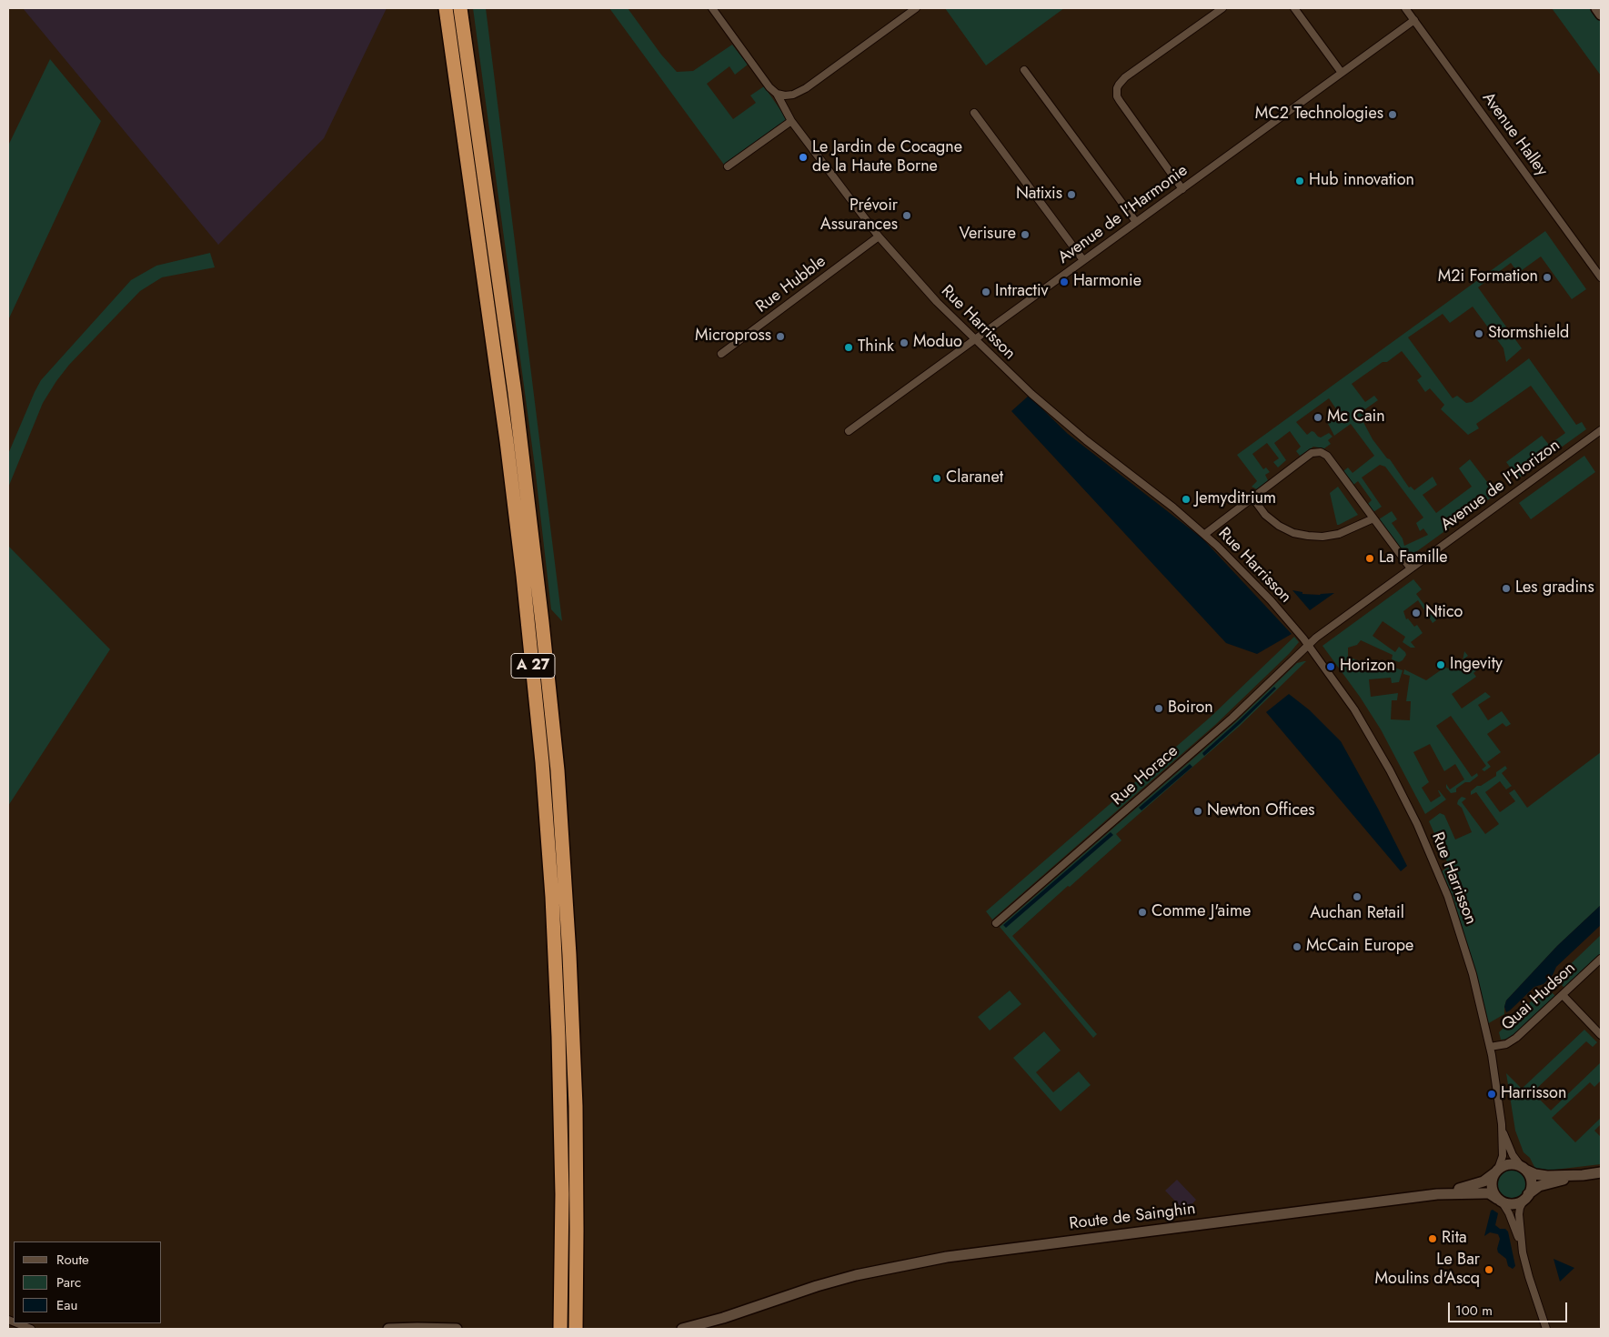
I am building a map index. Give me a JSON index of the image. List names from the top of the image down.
{
  "streets": {
    "highway": ["A 27"],
    "street": [
      "Avenue Halley",
      "Avenue de l'Harmonie",
      "Rue Hubble",
      "Rue Harrisson",
      "Avenue de l'Horizon",
      "Rue Horace",
      "Quai Hudson",
      "Route de Sainghin"
    ]
  },
  "crossings": [
    ["Avenue Halley", "Avenue de l'Harmonie"],
    ["Avenue de l'Harmonie", "Rue Harrisson"],
    ["Rue Hubble", "Rue Harrisson"],
    ["Rue Harrisson", "Avenue de l'Horizon"],
    ["Rue Harrisson", "Rue Horace"],
    ["Rue Harrisson", "Quai Hudson"],
    ["Rue Harrisson", "Route de Sainghin"],
    ["Avenue de l'Horizon", "Rue Horace"]
  ],
  "places": [
    "MC2 Technologies",
    "Le Jardin de Cocagne de la Haute Borne",
    "Hub innovation",
    "Natixis",
    "Prévoir Assurances",
    "Verisure",
    "M2i Formation",
    "Harmonie",
    "Intractiv",
    "Stormshield",
    "Micropross",
    "Moduo",
    "Think",
    "Mc Cain",
    "Claranet",
    "Jemyditrium",
    "La Famille",
    "Les gradins",
    "Ntico",
    "Ingevity",
    "Horizon",
    "Boiron",
    "Newton Offices",
    "Auchan Retail",
    "Comme J'aime",
    "McCain Europe",
    "Harrisson",
    "Rita",
    "Le Bar Moulins d'Ascq"
  ],
  "legend": ["Route", "Parc", "Eau"],
  "scale_bar": "100 m"
}
